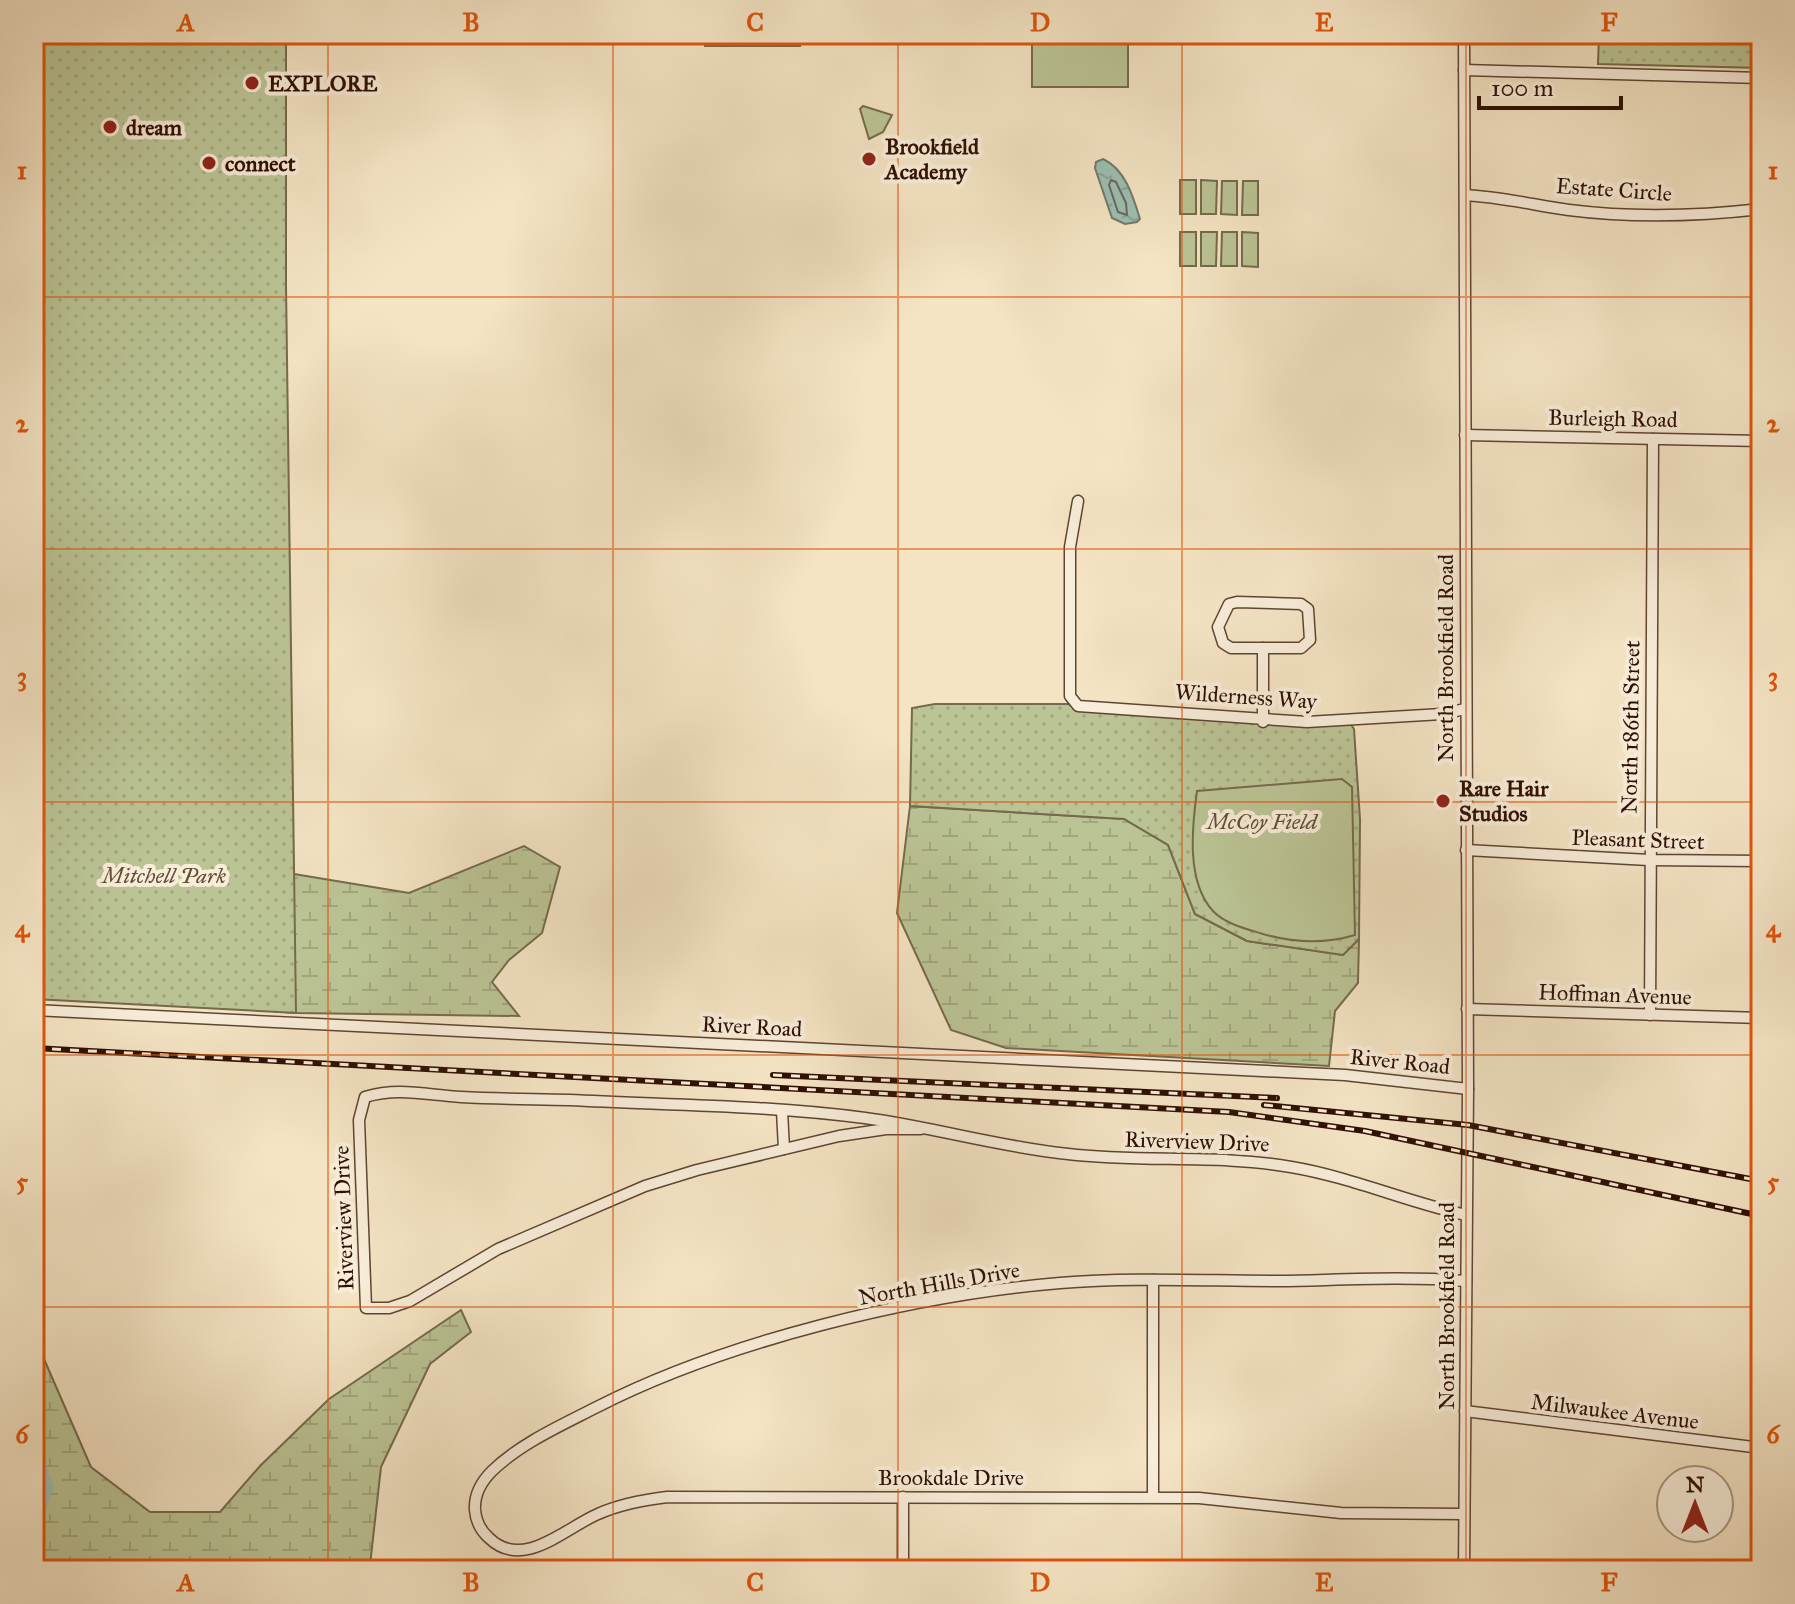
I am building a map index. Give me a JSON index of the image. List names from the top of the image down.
{
  "streets": {
    "street": [
      "Estate Circle",
      "Burleigh Road",
      "North Brookfield Road",
      "Wilderness Way",
      "North 186th Street",
      "Pleasant Street",
      "Hoffman Avenue",
      "River Road",
      "Riverview Drive",
      "North Hills Drive",
      "Milwaukee Avenue",
      "Brookdale Drive"
    ]
  },
  "crossings": [
    ["Estate Circle", "North Brookfield Road"],
    ["Burleigh Road", "North Brookfield Road"],
    ["Burleigh Road", "North 186th Street"],
    ["North Brookfield Road", "Wilderness Way"],
    ["North Brookfield Road", "Pleasant Street"],
    ["North Brookfield Road", "Hoffman Avenue"],
    ["North Brookfield Road", "River Road"],
    ["North Brookfield Road", "Riverview Drive"],
    ["North Brookfield Road", "North Hills Drive"],
    ["North Brookfield Road", "Milwaukee Avenue"],
    ["North Brookfield Road", "Brookdale Drive"],
    ["North 186th Street", "Pleasant Street"],
    ["North 186th Street", "Hoffman Avenue"],
    ["North Hills Drive", "Brookdale Drive"]
  ],
  "parks": ["McCoy Field", "Mitchell Park"],
  "places": [
    "EXPLORE",
    "dream",
    "Brookfield Academy",
    "connect",
    "Rare Hair Studios"
  ],
  "scale_bar": "100 m",
  "north": "top",
  "grid": {
    "columns": [
      "A",
      "B",
      "C",
      "D",
      "E",
      "F"
    ],
    "rows": [
      "1",
      "2",
      "3",
      "4",
      "5",
      "6"
    ]
  }
}
